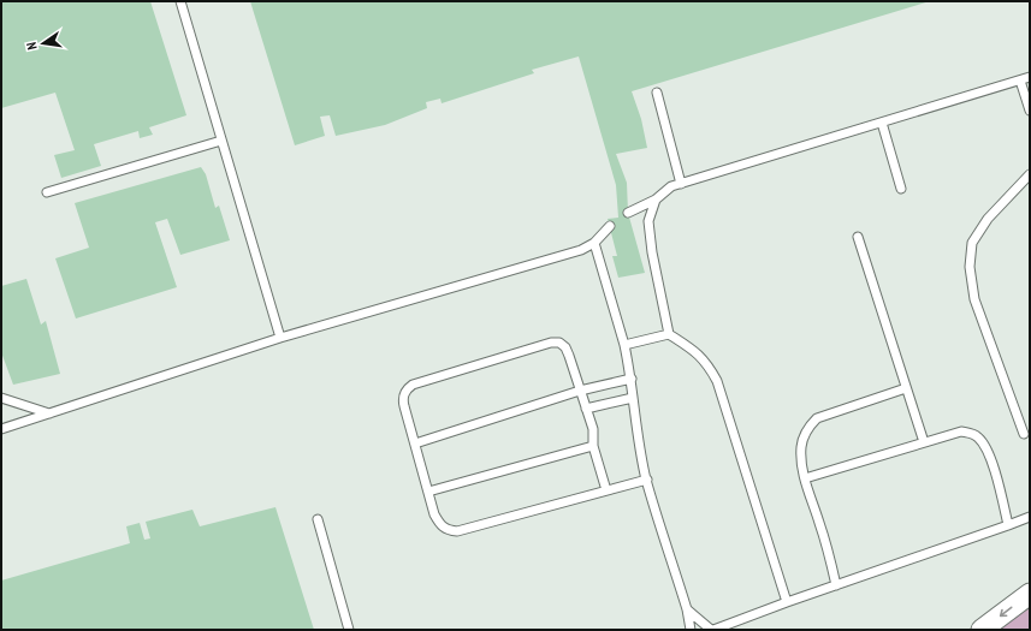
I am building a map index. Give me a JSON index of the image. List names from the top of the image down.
{
  "north": "left"
}
